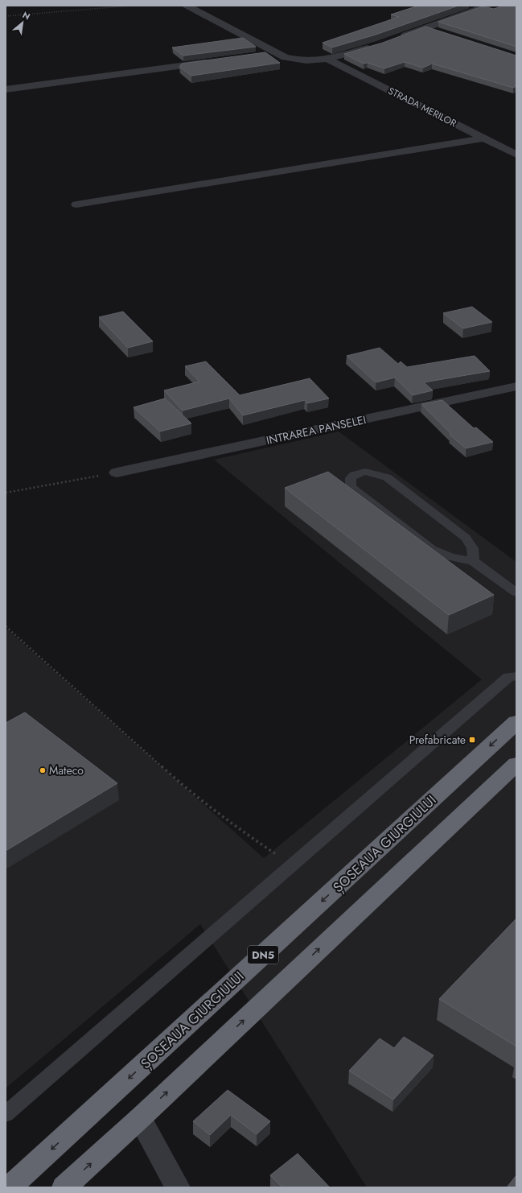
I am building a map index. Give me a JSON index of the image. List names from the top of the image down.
{
  "streets": {
    "highway": ["ȘOSEAUA GIURGIULUI", "DN5"],
    "street": ["STRADA MERILOR", "INTRAREA PANSELEI"]
  },
  "places": {
    "transit": ["Prefabricate"],
    "other": ["Mateco"]
  },
  "north": "top right"
}
